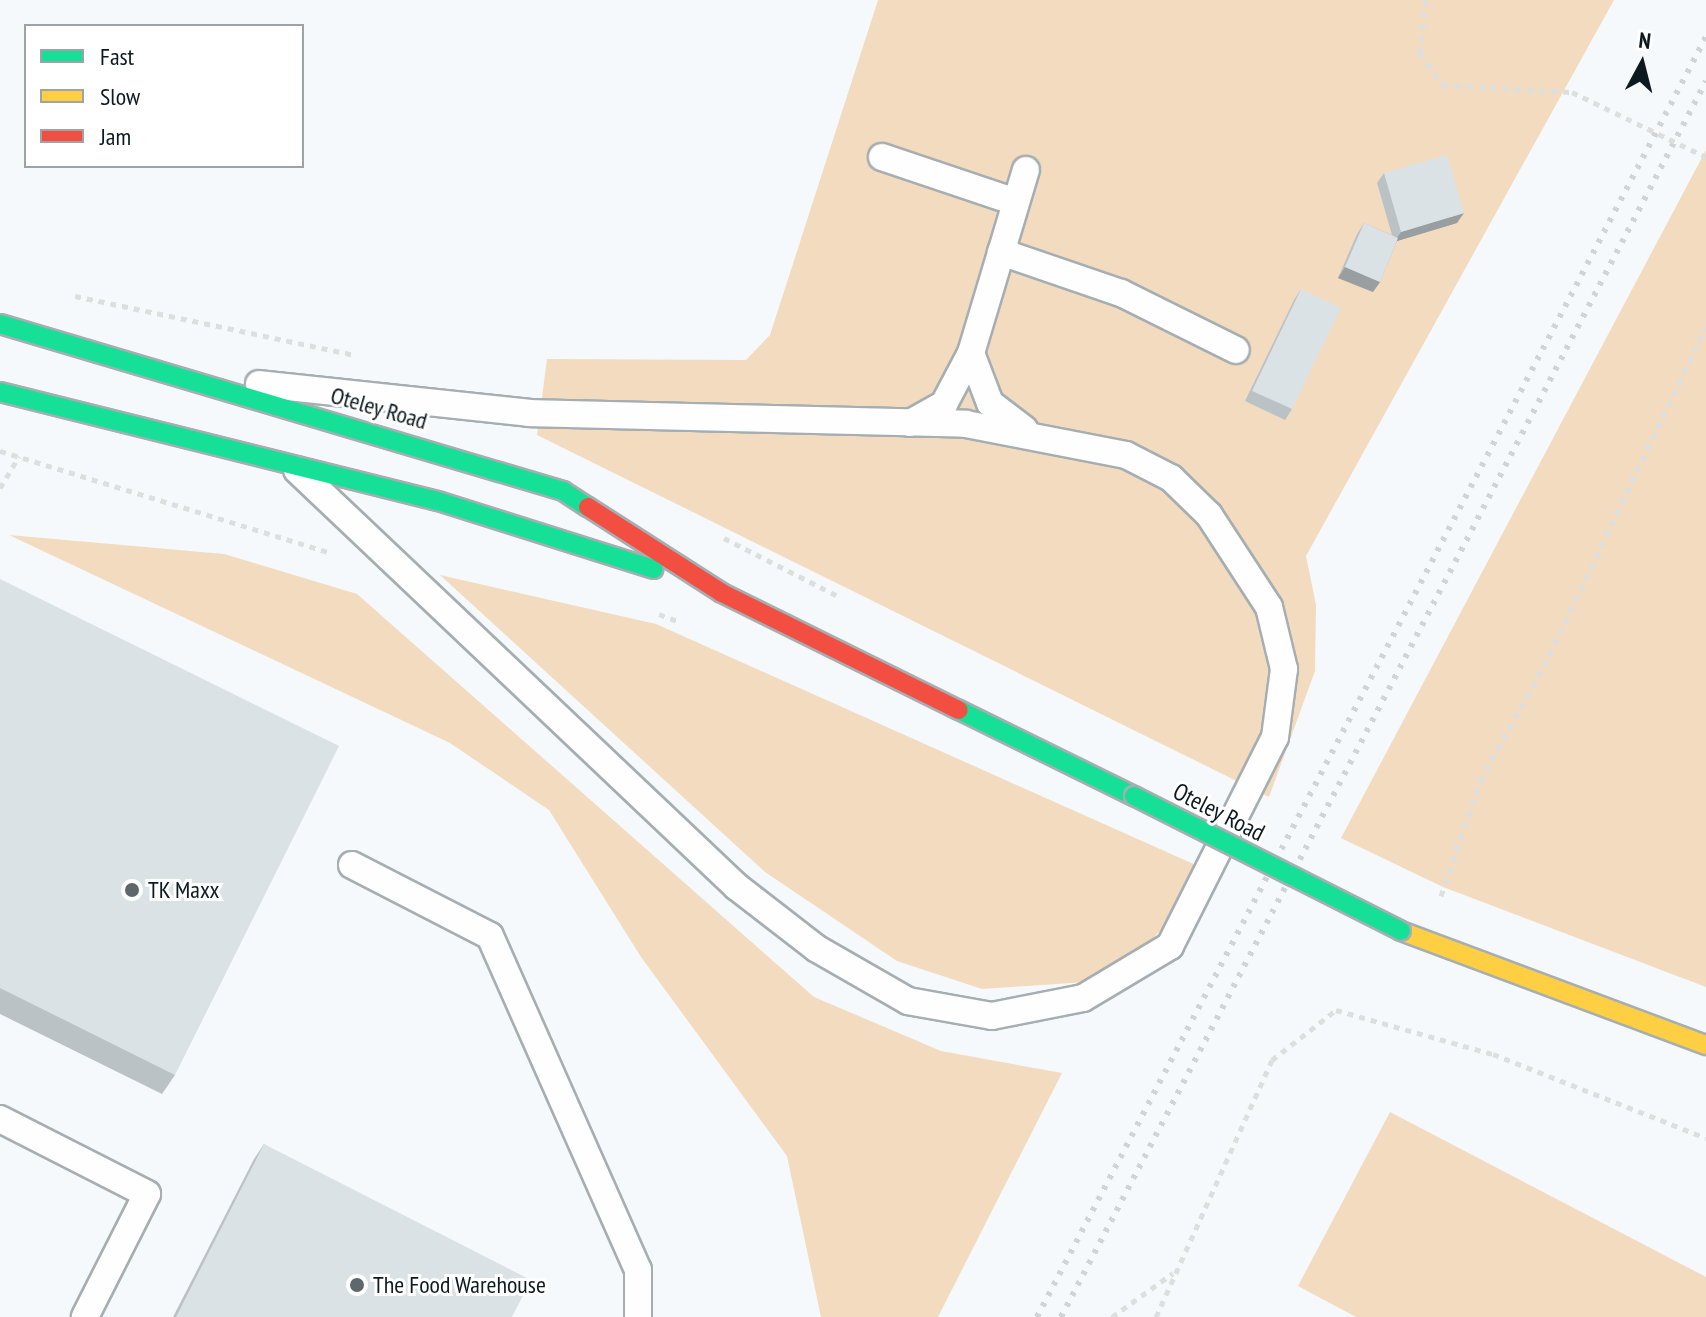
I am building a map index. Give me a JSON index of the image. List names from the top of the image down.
{
  "streets": {
    "main road": ["Oteley Road"]
  },
  "places": ["TK Maxx", "The Food Warehouse"],
  "legend": ["Fast", "Slow", "Jam"],
  "north": "top"
}
